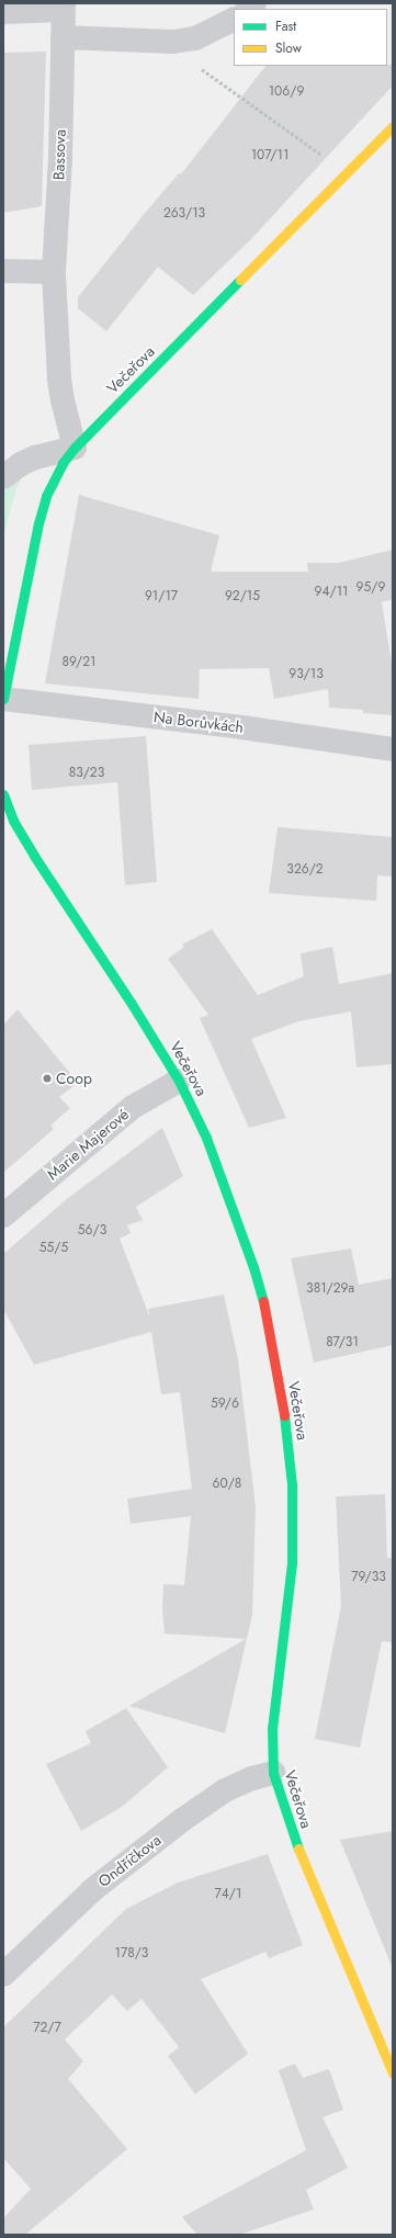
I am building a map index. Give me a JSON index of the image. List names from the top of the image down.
{
  "streets": {
    "street": [
      "Bassova",
      "Večeřova",
      "Na Borůvkách",
      "Marie Majerové",
      "Ondříčkova"
    ]
  },
  "crossings": [
    ["Bassova", "Večeřova"],
    ["Večeřova", "Na Borůvkách"],
    ["Večeřova", "Marie Majerové"],
    ["Večeřova", "Ondříčkova"]
  ],
  "places": ["Coop"],
  "house_numbers": [
    "106/9",
    "107/11",
    "263/13",
    "95/9",
    "94/11",
    "91/17",
    "92/15",
    "89/21",
    "93/13",
    "83/23",
    "326/2",
    "56/3",
    "55/5",
    "381/29a",
    "87/31",
    "59/6",
    "60/8",
    "79/33",
    "74/1",
    "178/3",
    "72/7"
  ],
  "legend": ["Fast", "Slow"]
}
